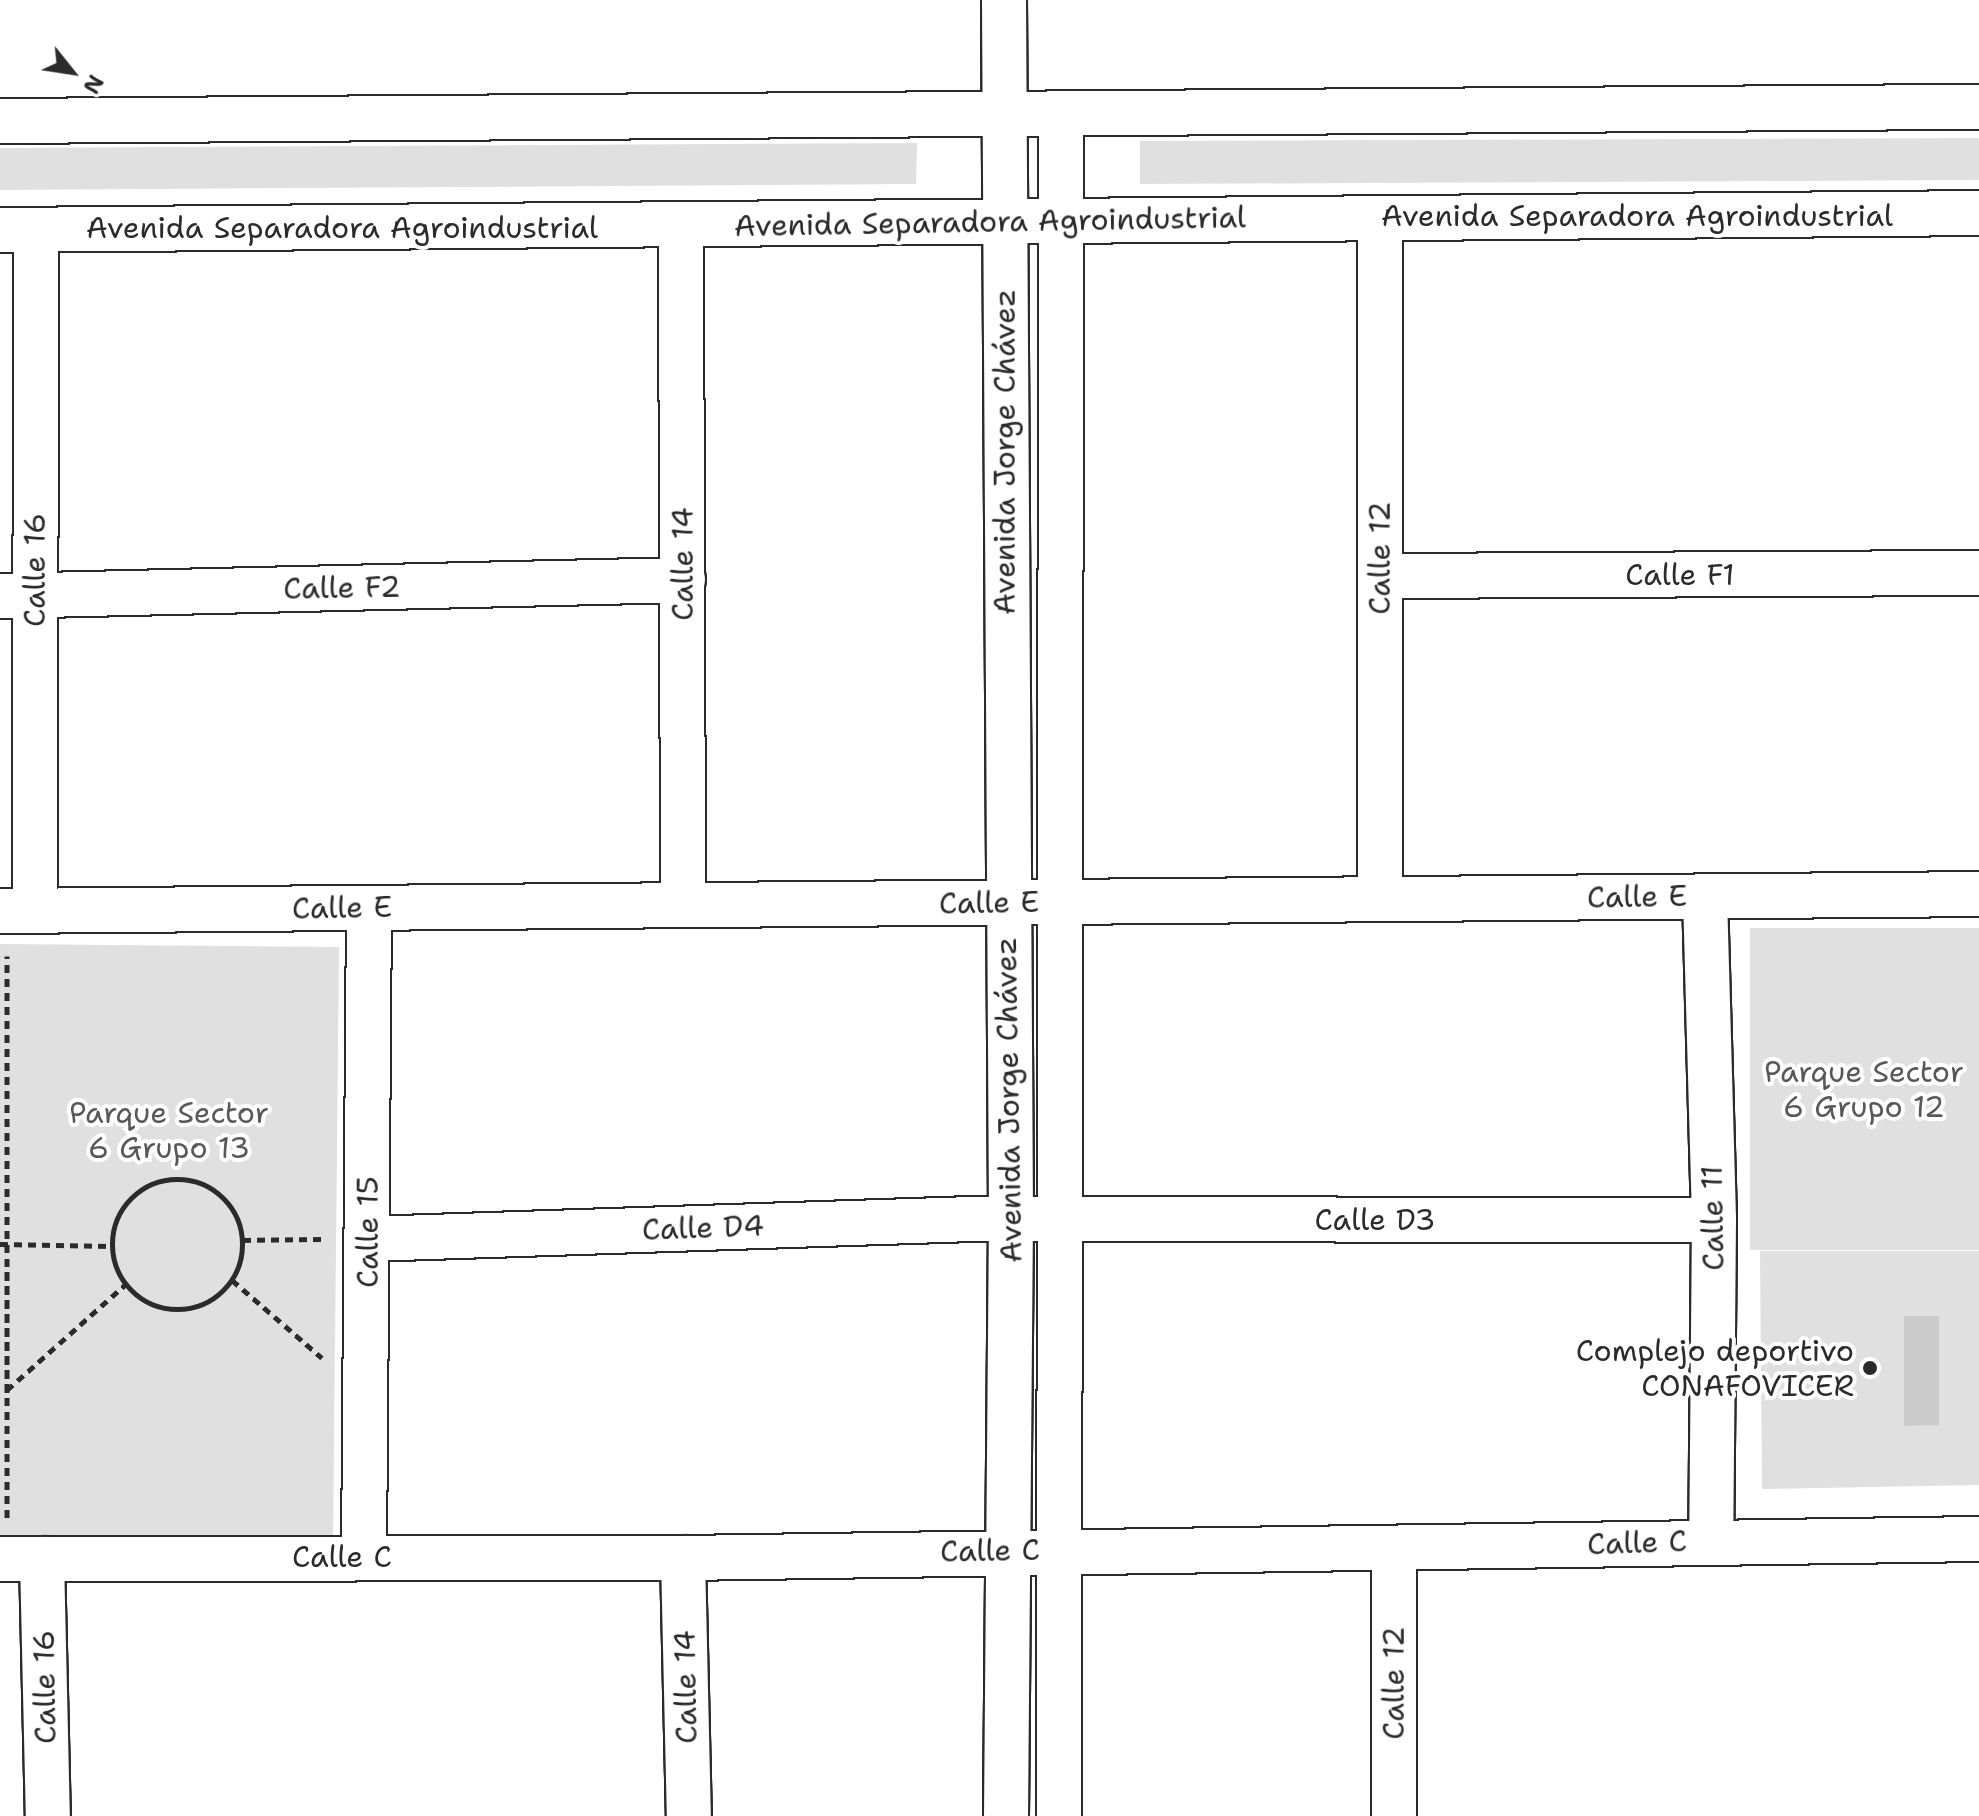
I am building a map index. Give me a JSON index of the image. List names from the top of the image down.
{
  "streets": {
    "street": [
      "Avenida Separadora Agroindustrial",
      "Avenida Jorge Chávez",
      "Calle 12",
      "Calle 14",
      "Calle 16",
      "Calle F1",
      "Calle F2",
      "Calle E",
      "Calle 11",
      "Calle D3",
      "Calle D4",
      "Calle 15",
      "Calle C"
    ]
  },
  "crossings": [
    ["Avenida Separadora Agroindustrial", "Avenida Jorge Chávez"],
    ["Avenida Separadora Agroindustrial", "Calle 12"],
    ["Avenida Separadora Agroindustrial", "Calle 14"],
    ["Avenida Separadora Agroindustrial", "Calle 16"],
    ["Avenida Jorge Chávez", "Calle E"],
    ["Avenida Jorge Chávez", "Calle D3"],
    ["Avenida Jorge Chávez", "Calle D4"],
    ["Avenida Jorge Chávez", "Calle C"],
    ["Calle 12", "Calle F1"],
    ["Calle 12", "Calle E"],
    ["Calle 12", "Calle C"],
    ["Calle 14", "Calle F2"],
    ["Calle 14", "Calle E"],
    ["Calle 14", "Calle C"],
    ["Calle 16", "Calle F2"],
    ["Calle 16", "Calle E"],
    ["Calle 16", "Calle C"],
    ["Calle E", "Calle 11"],
    ["Calle E", "Calle 15"],
    ["Calle 11", "Calle D3"],
    ["Calle 11", "Calle C"],
    ["Calle D3", "Calle D4"],
    ["Calle D4", "Calle 15"],
    ["Calle 15", "Calle C"]
  ],
  "parks": ["Parque Sector 6 Grupo 12", "Parque Sector 6 Grupo 13"],
  "places": ["Complejo deportivo CONAFOVICER"],
  "north": "bottom right"
}
